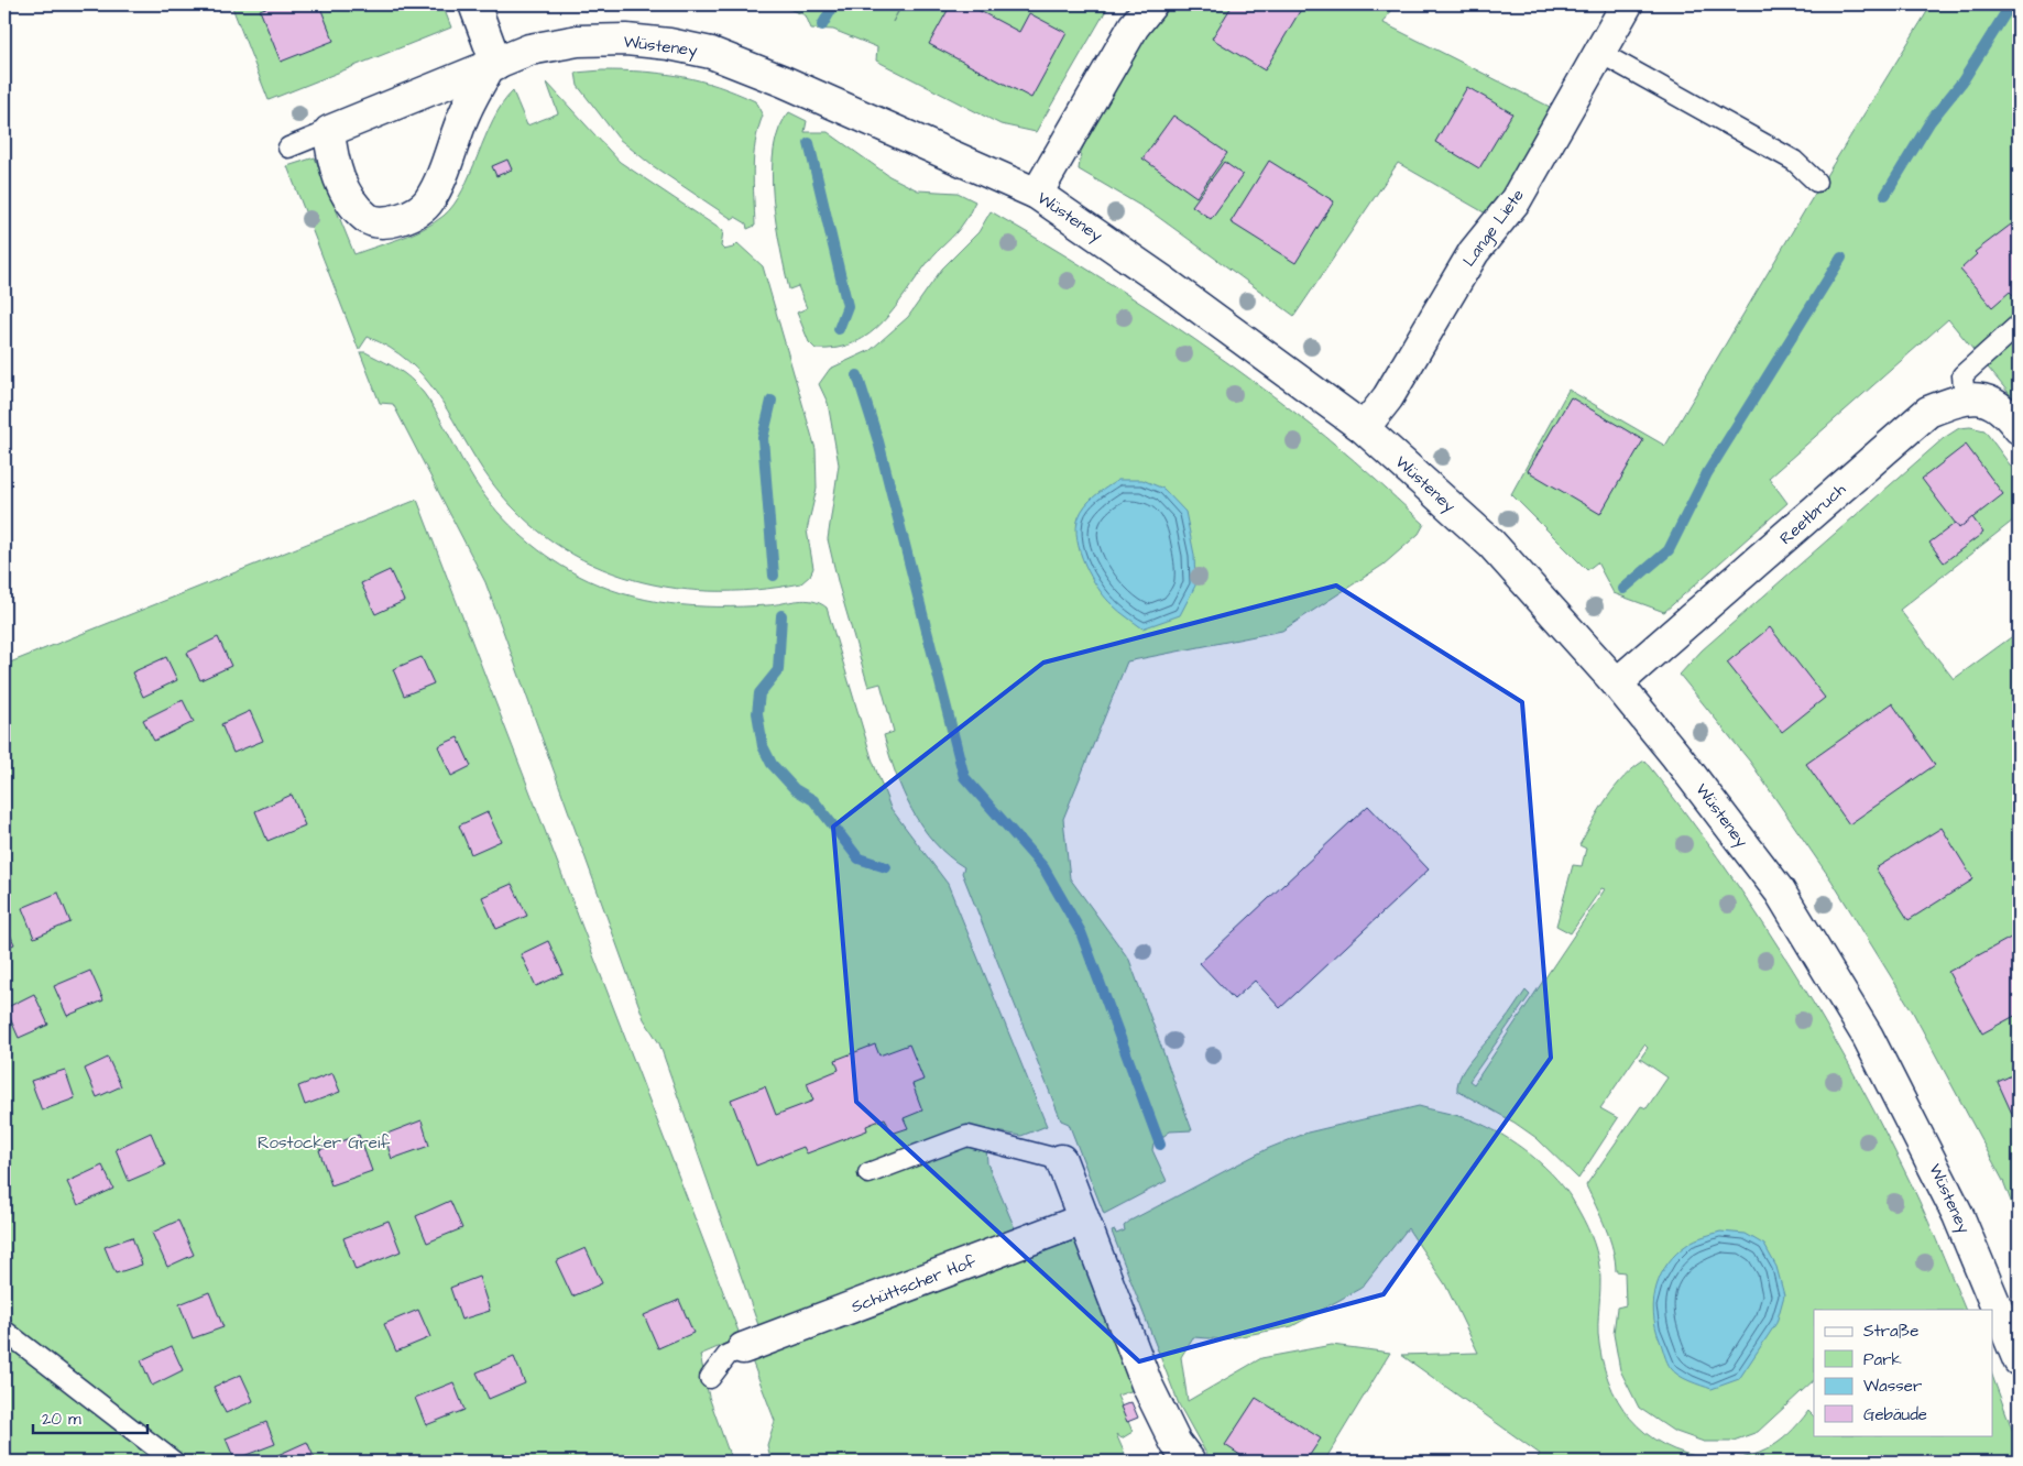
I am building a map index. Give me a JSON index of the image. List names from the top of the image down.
{
  "streets": {
    "street": [
      "Wüsteney",
      "Lange Liete",
      "Reetbruch",
      "Schüttscher Hof"
    ]
  },
  "crossings": [
    ["Wüsteney", "Lange Liete"],
    ["Wüsteney", "Reetbruch"]
  ],
  "parks": ["Rostocker Greif"],
  "legend": [
    "Straße",
    "Park",
    "Wasser",
    "Gebäude"
  ],
  "scale_bar": "20 m"
}
